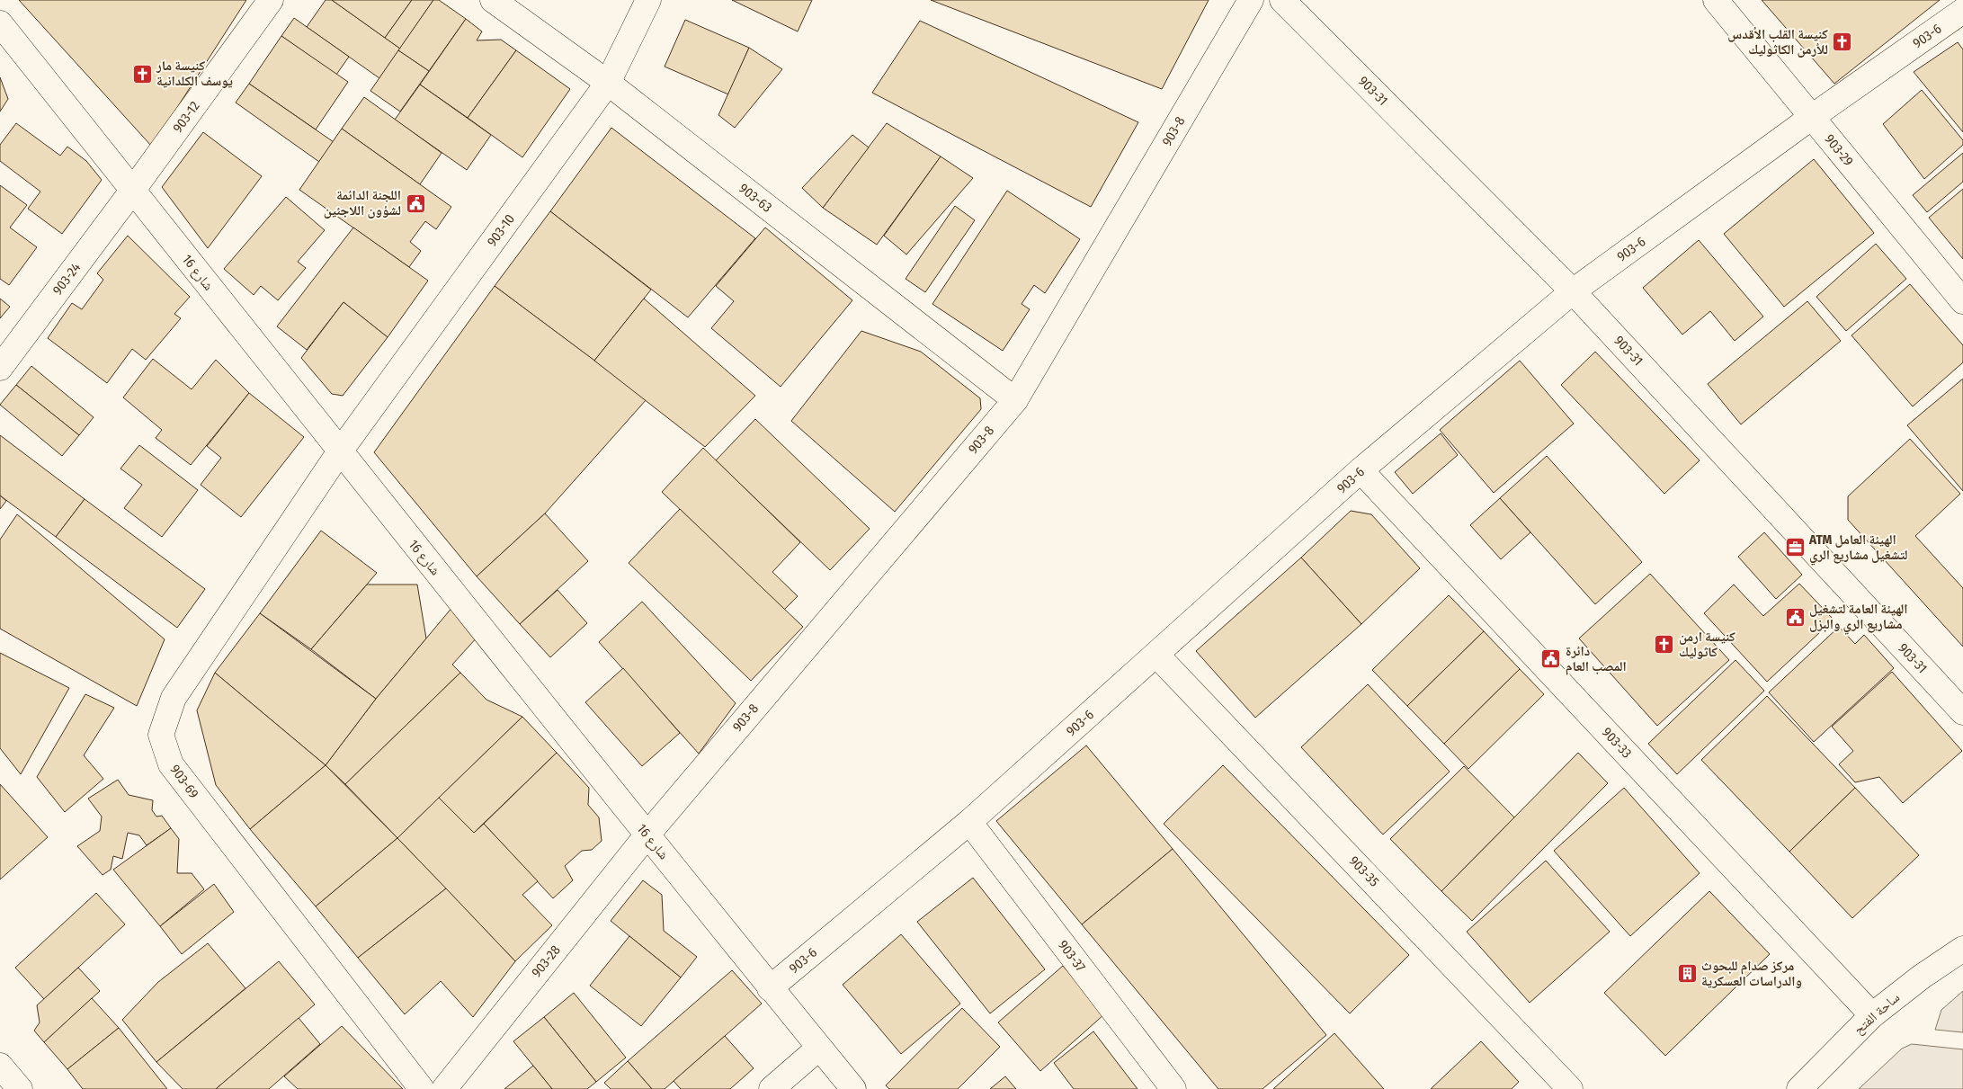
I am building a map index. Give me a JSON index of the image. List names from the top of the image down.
{
  "streets": {
    "street": [
      "903-6",
      "903-31",
      "903-12",
      "903-8",
      "903-29",
      "903-63",
      "903-10",
      "شارع 16",
      "903-24",
      "903-33",
      "903-69",
      "903-35",
      "903-37",
      "903-28",
      "ساحة الفتح"
    ]
  },
  "crossings": [
    ["903-6", "903-31"],
    ["903-6", "903-29"],
    ["903-6", "شارع 16"],
    ["903-6", "903-33"],
    ["903-6", "903-35"],
    ["903-6", "903-37"],
    ["903-12", "شارع 16"],
    ["903-12", "903-24"],
    ["903-8", "903-63"],
    ["903-8", "شارع 16"],
    ["903-8", "903-28"],
    ["903-63", "903-10"],
    ["903-10", "شارع 16"],
    ["903-10", "903-69"],
    ["شارع 16", "903-24"],
    ["شارع 16", "903-69"],
    ["شارع 16", "903-28"],
    ["903-33", "ساحة الفتح"]
  ],
  "places": {
    "church": ["كنيسة القلب الأقدس للأرمن الكاثوليك", "كنيسة مار يوسف الكلدانية", "كنيسة ارمن كاثوليك"],
    "public building": ["اللجنة الدائمة لشؤون اللاجئين", "الهيئة العامة لتشغيل مشاريع الري والبزل", "دائرة المصب العام"],
    "office": ["ATM الهيئة العامل لتشغيل مشاريع الري"],
    "building": ["مركز صدام للبحوث والدراسات العسكرية"]
  }
}
